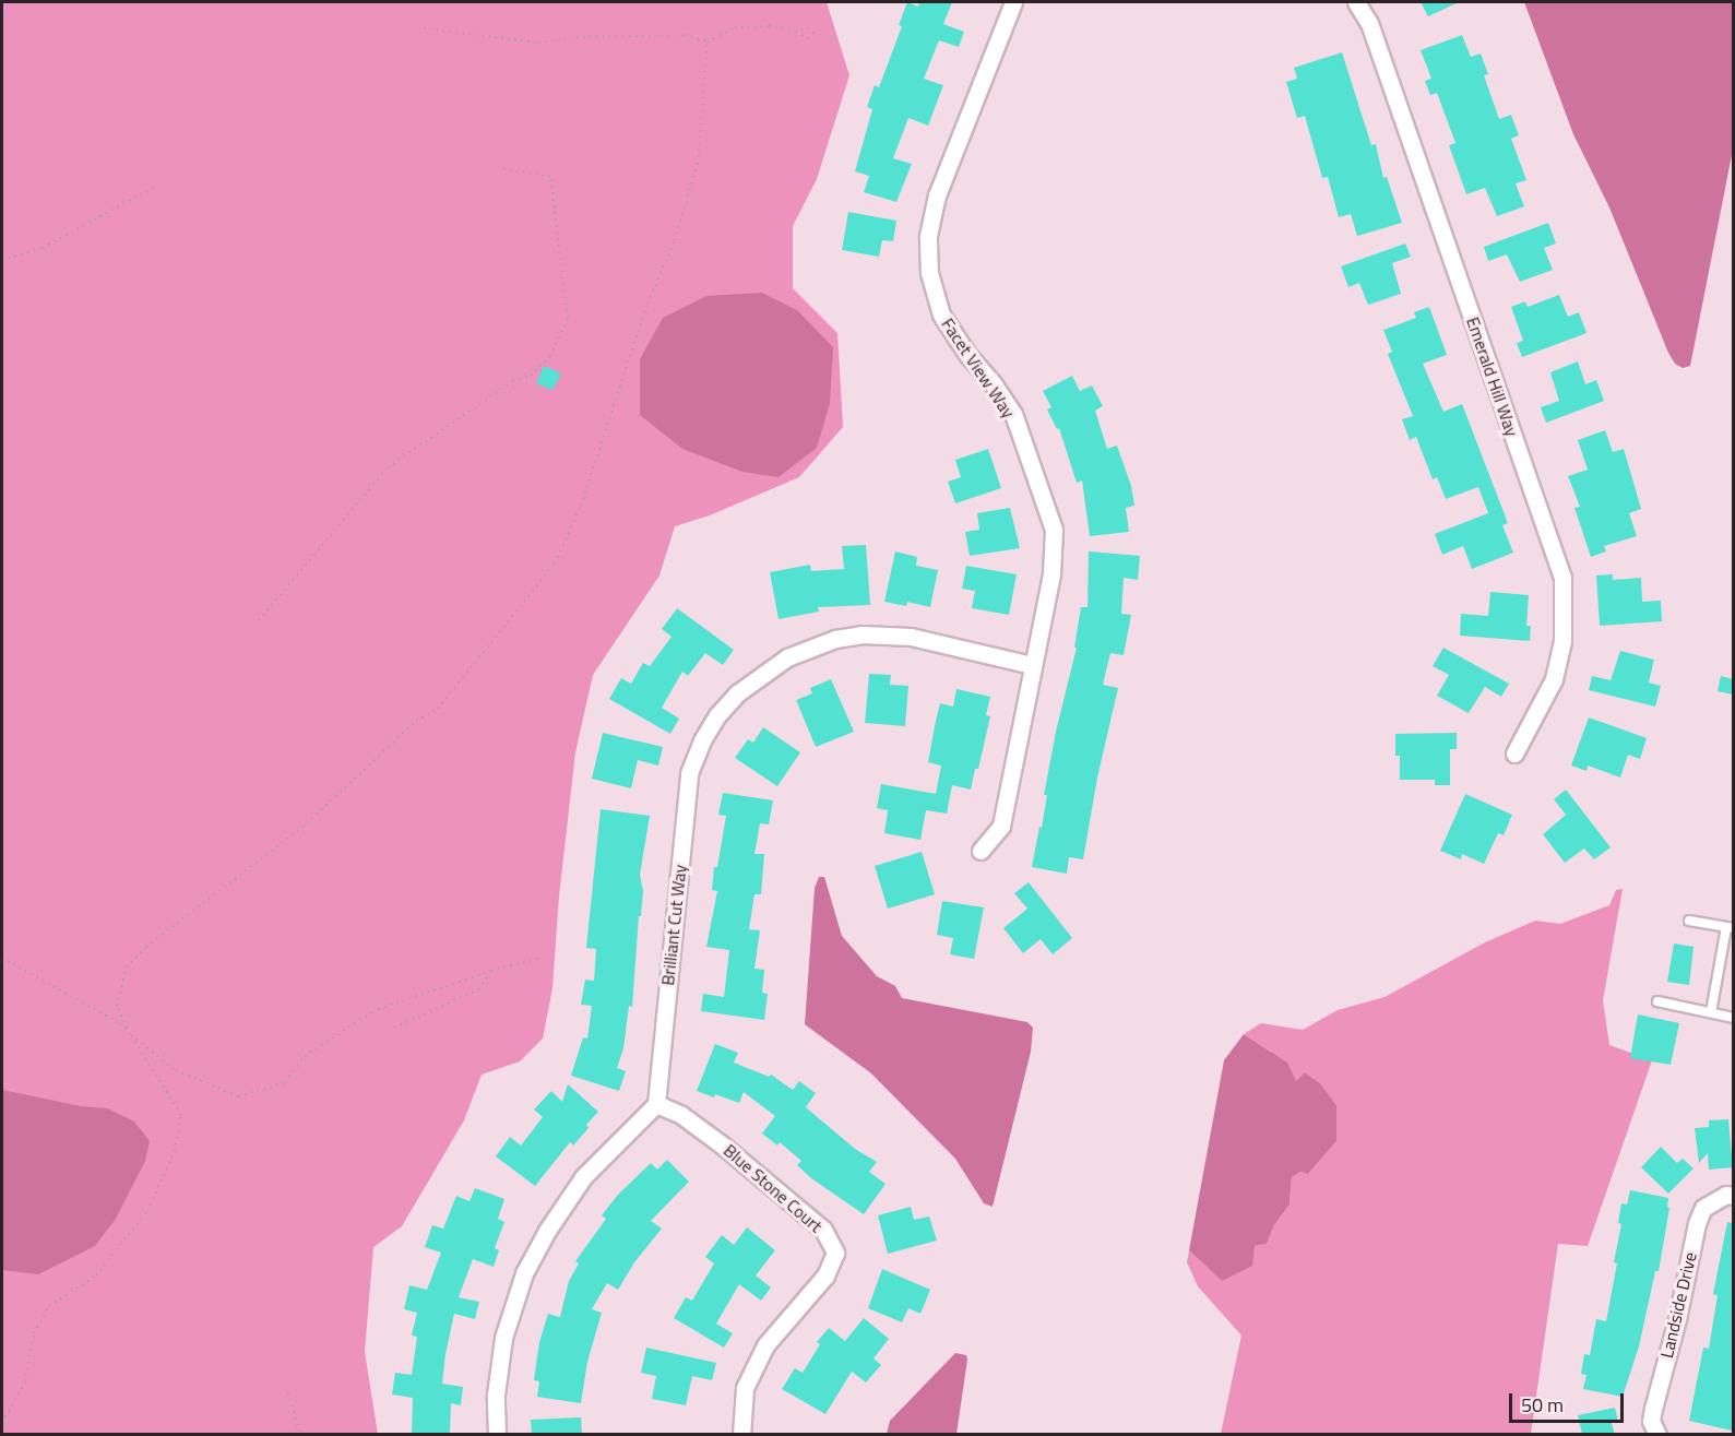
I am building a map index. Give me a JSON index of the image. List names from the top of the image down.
{
  "streets": {
    "street": [
      "Facet View Way",
      "Emerald Hill Way",
      "Brilliant Cut Way",
      "Blue Stone Court",
      "Landside Drive"
    ]
  },
  "crossings": [
    ["Facet View Way", "Brilliant Cut Way"],
    ["Brilliant Cut Way", "Blue Stone Court"]
  ],
  "scale_bar": "50 m"
}
